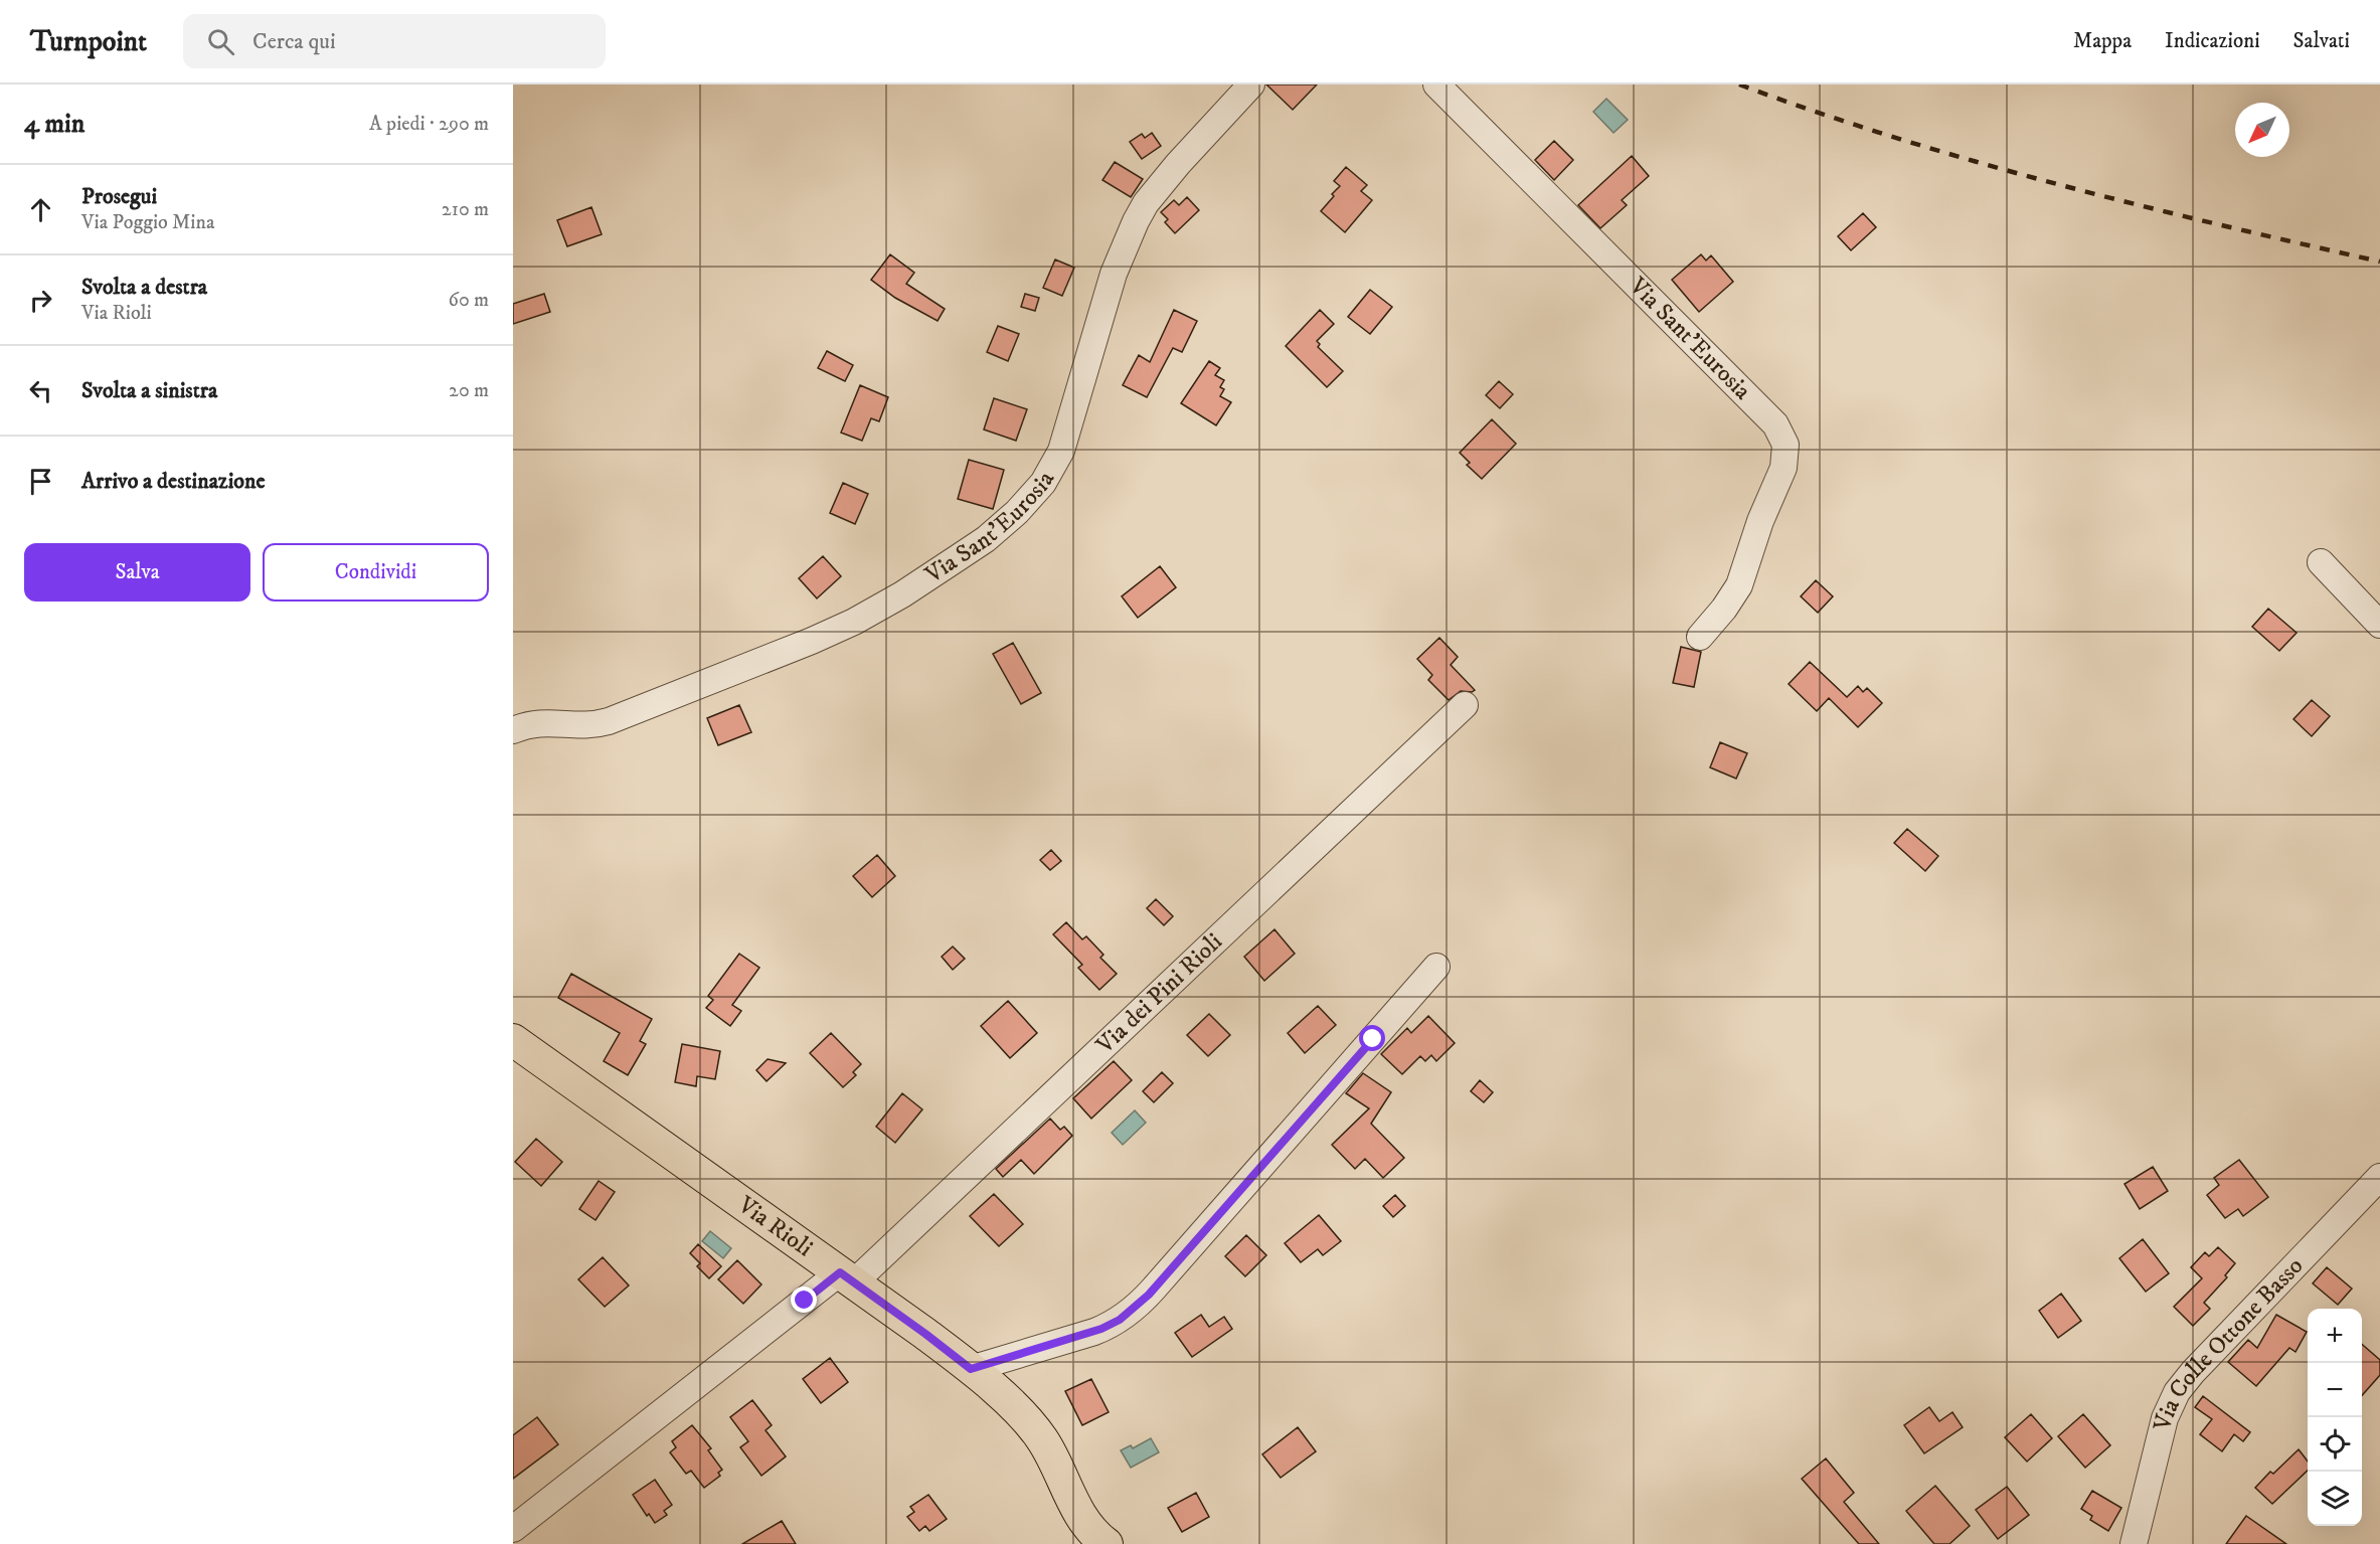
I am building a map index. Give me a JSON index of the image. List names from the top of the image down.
{
  "streets": {
    "main road": ["Via Rioli"],
    "street": ["Via Sant'Eurosia", "Via dei Pini Rioli", "Via Colle Ottone Basso"]
  },
  "crossings": [
    ["Via dei Pini Rioli", "Via Rioli"]
  ],
  "north": "bottom left",
  "page": {
    "header": "Turnpoint",
    "search": "Cerca qui",
    "nav": ["Mappa", "Indicazioni", "Salvati"],
    "heading": ["4 min", "A piedi · 290 m"],
    "list": [
      ["Prosegui", "Via Poggio Mina", "210 m"],
      ["Svolta a destra", "Via Rioli", "60 m"],
      ["Svolta a sinistra", "20 m"],
      "Arrivo a destinazione"
    ],
    "buttons": ["Salva", "Condividi"],
    "map_buttons": ["+", "−"]
  }
}
